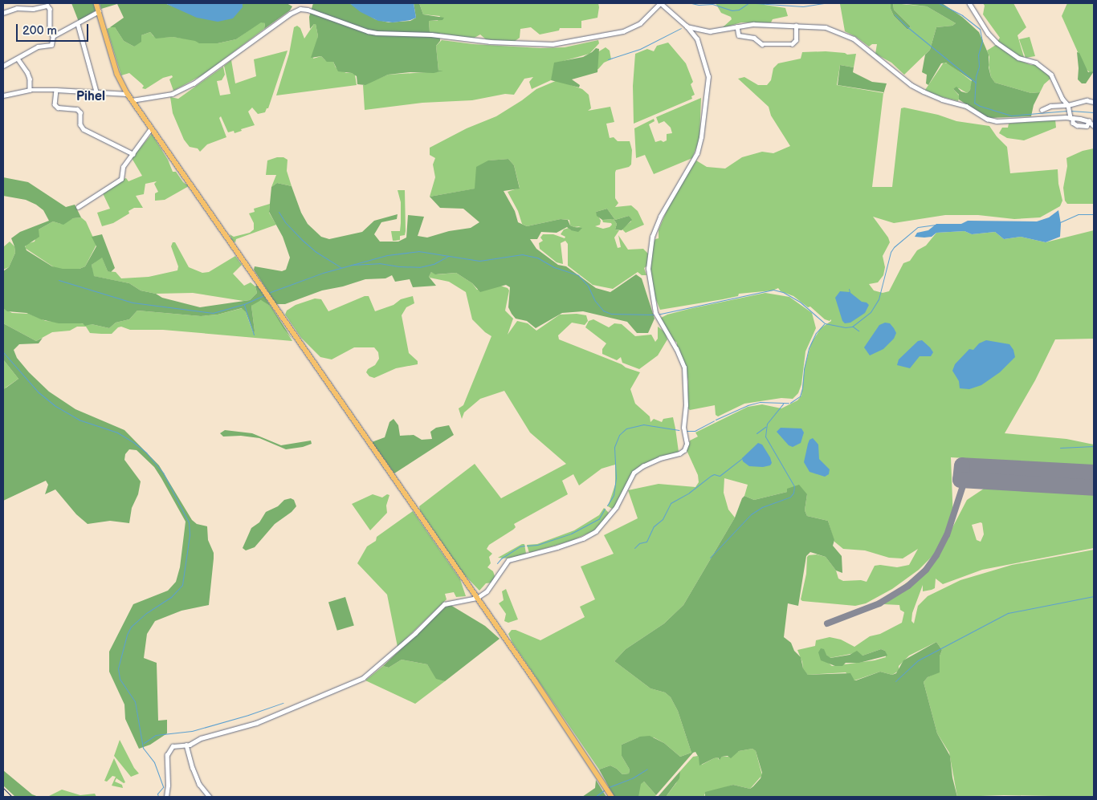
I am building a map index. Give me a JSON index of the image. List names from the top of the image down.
{
  "districts": ["Pihel"],
  "scale_bar": "200 m"
}
